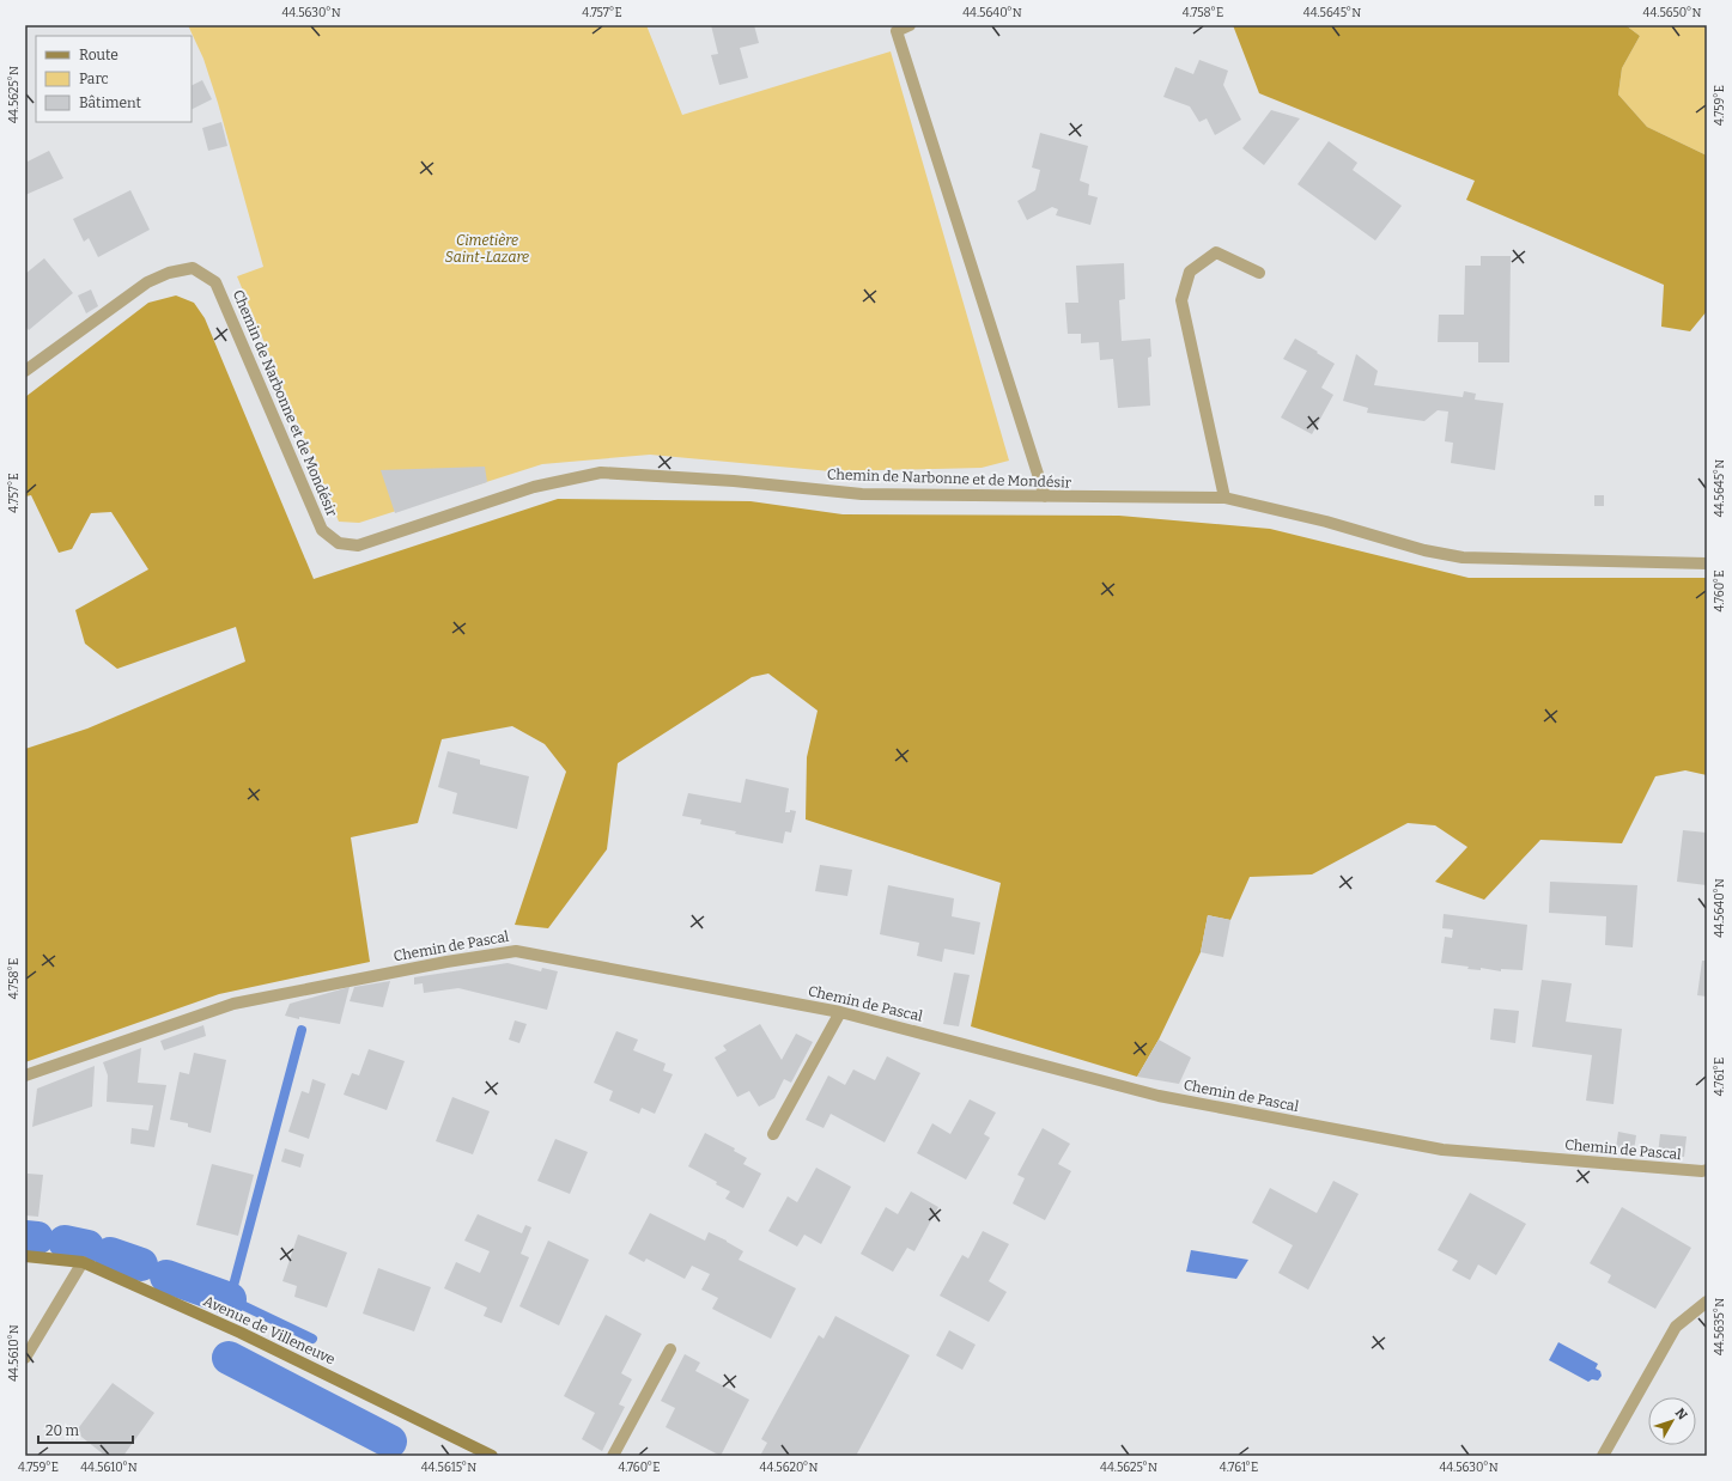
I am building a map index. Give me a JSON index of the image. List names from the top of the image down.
{
  "streets": {
    "street": ["Chemin de Narbonne et de Mondésir", "Chemin de Pascal", "Avenue de Villeneuve"]
  },
  "parks": ["Cimetière Saint-Lazare"],
  "legend": ["Route", "Parc", "Bâtiment"],
  "scale_bar": "20 m",
  "north": "top right",
  "coordinates": [
    "44.5630°N",
    "4.757°E",
    "44.5640°N",
    "4.758°E",
    "44.5645°N",
    "44.5650°N",
    "44.5625°N",
    "4.759°E",
    "4.760°E",
    "4.761°E",
    "44.5635°N",
    "44.5610°N",
    "44.5615°N",
    "44.5620°N"
  ]
}
